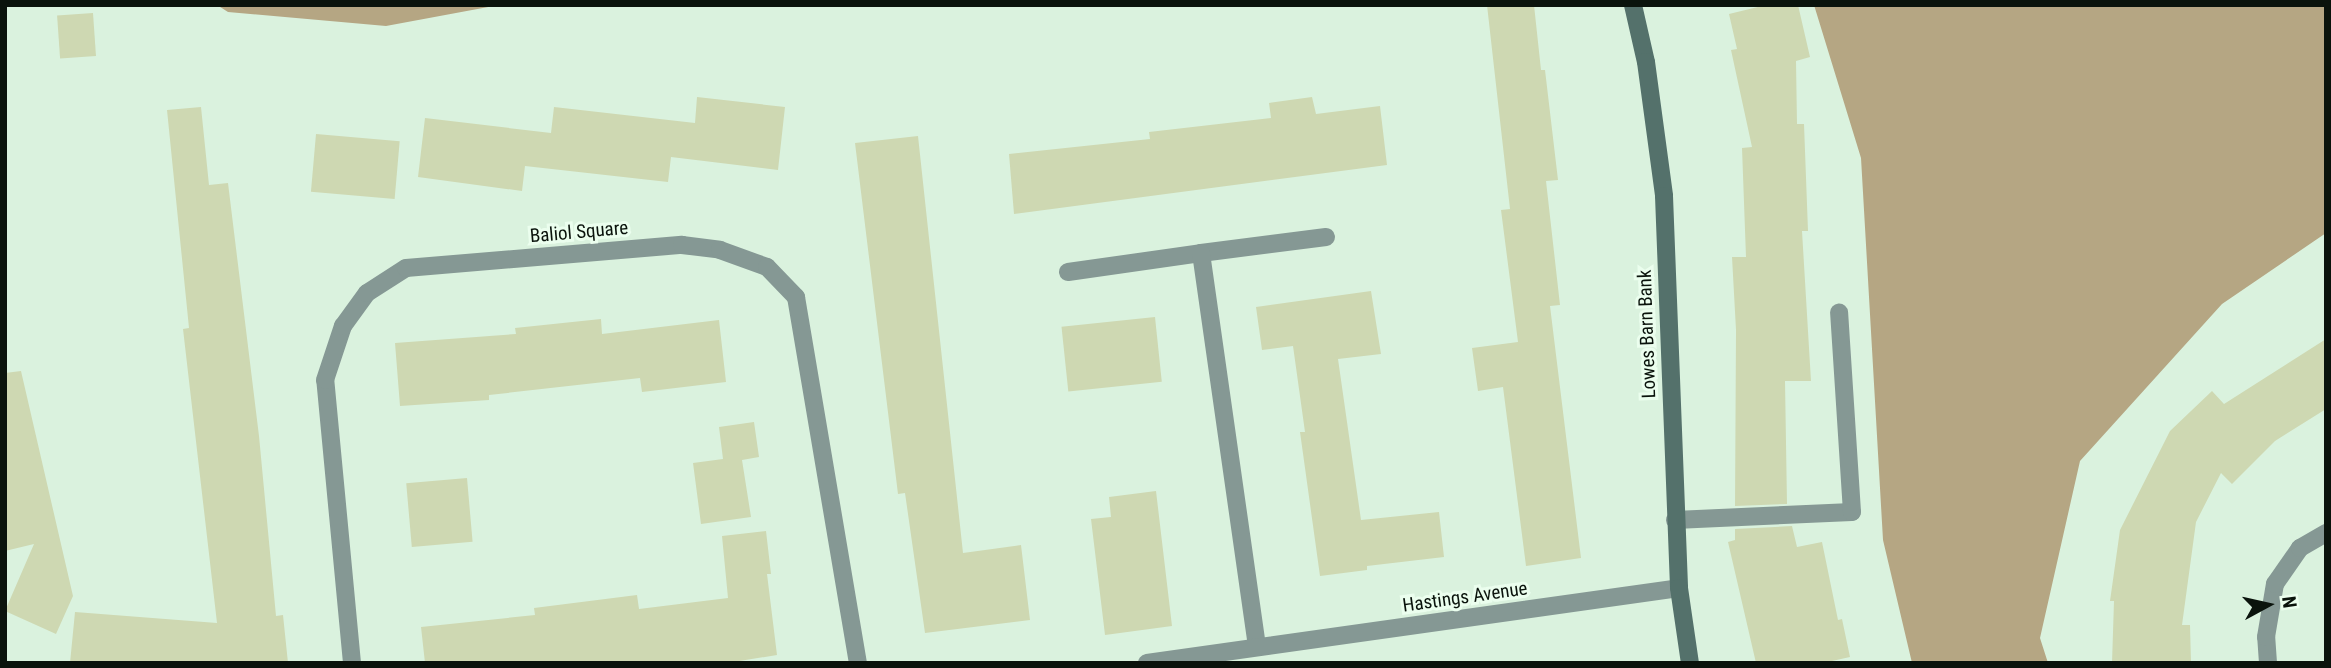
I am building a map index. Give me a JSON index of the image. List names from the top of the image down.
{
  "streets": {
    "street": ["Baliol Square", "Lowes Barn Bank", "Hastings Avenue"]
  },
  "crossings": [
    ["Lowes Barn Bank", "Hastings Avenue"]
  ],
  "north": "right"
}
